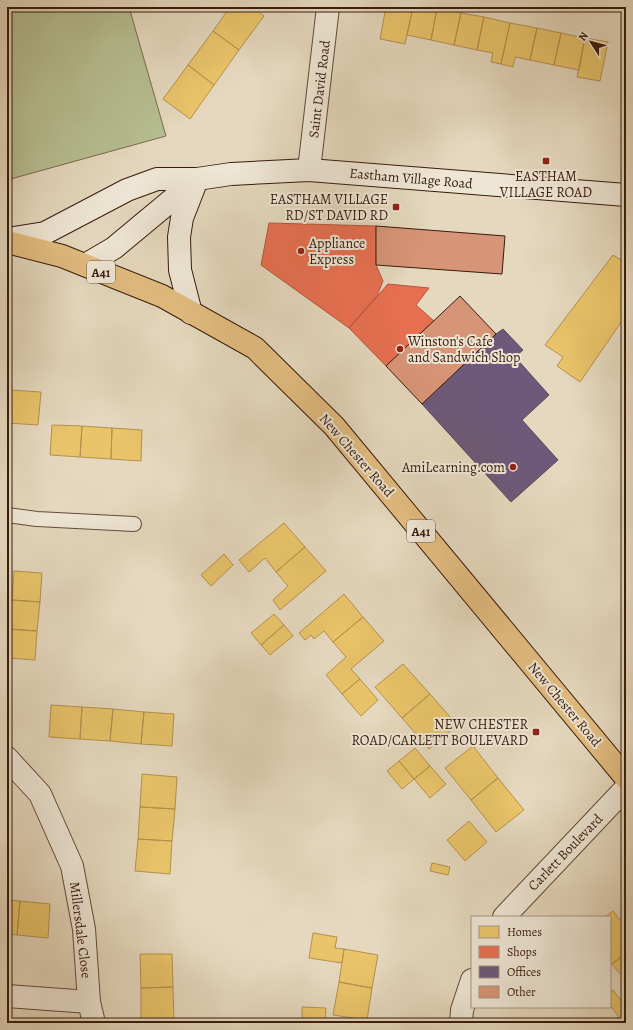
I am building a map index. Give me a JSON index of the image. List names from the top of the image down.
{
  "streets": {
    "highway": ["A41", "New Chester Road"],
    "main road": [
      "Saint David Road",
      "Eastham Village Road",
      "Carlett Boulevard",
      "Millersdale Close"
    ]
  },
  "crossings": [
    ["Saint David Road", "Eastham Village Road"],
    ["Eastham Village Road", "New Chester Road"]
  ],
  "places": {
    "transit": ["EASTHAM VILLAGE ROAD", "EASTHAM VILLAGE RD/ST DAVID RD", "NEW CHESTER ROAD/CARLETT BOULEVARD"],
    "other": ["Appliance Express", "Winston's Cafe and Sandwich Shop", "AmiLearning.com"]
  },
  "legend": [
    "Homes",
    "Shops",
    "Offices",
    "Other"
  ],
  "north": "top left"
}
